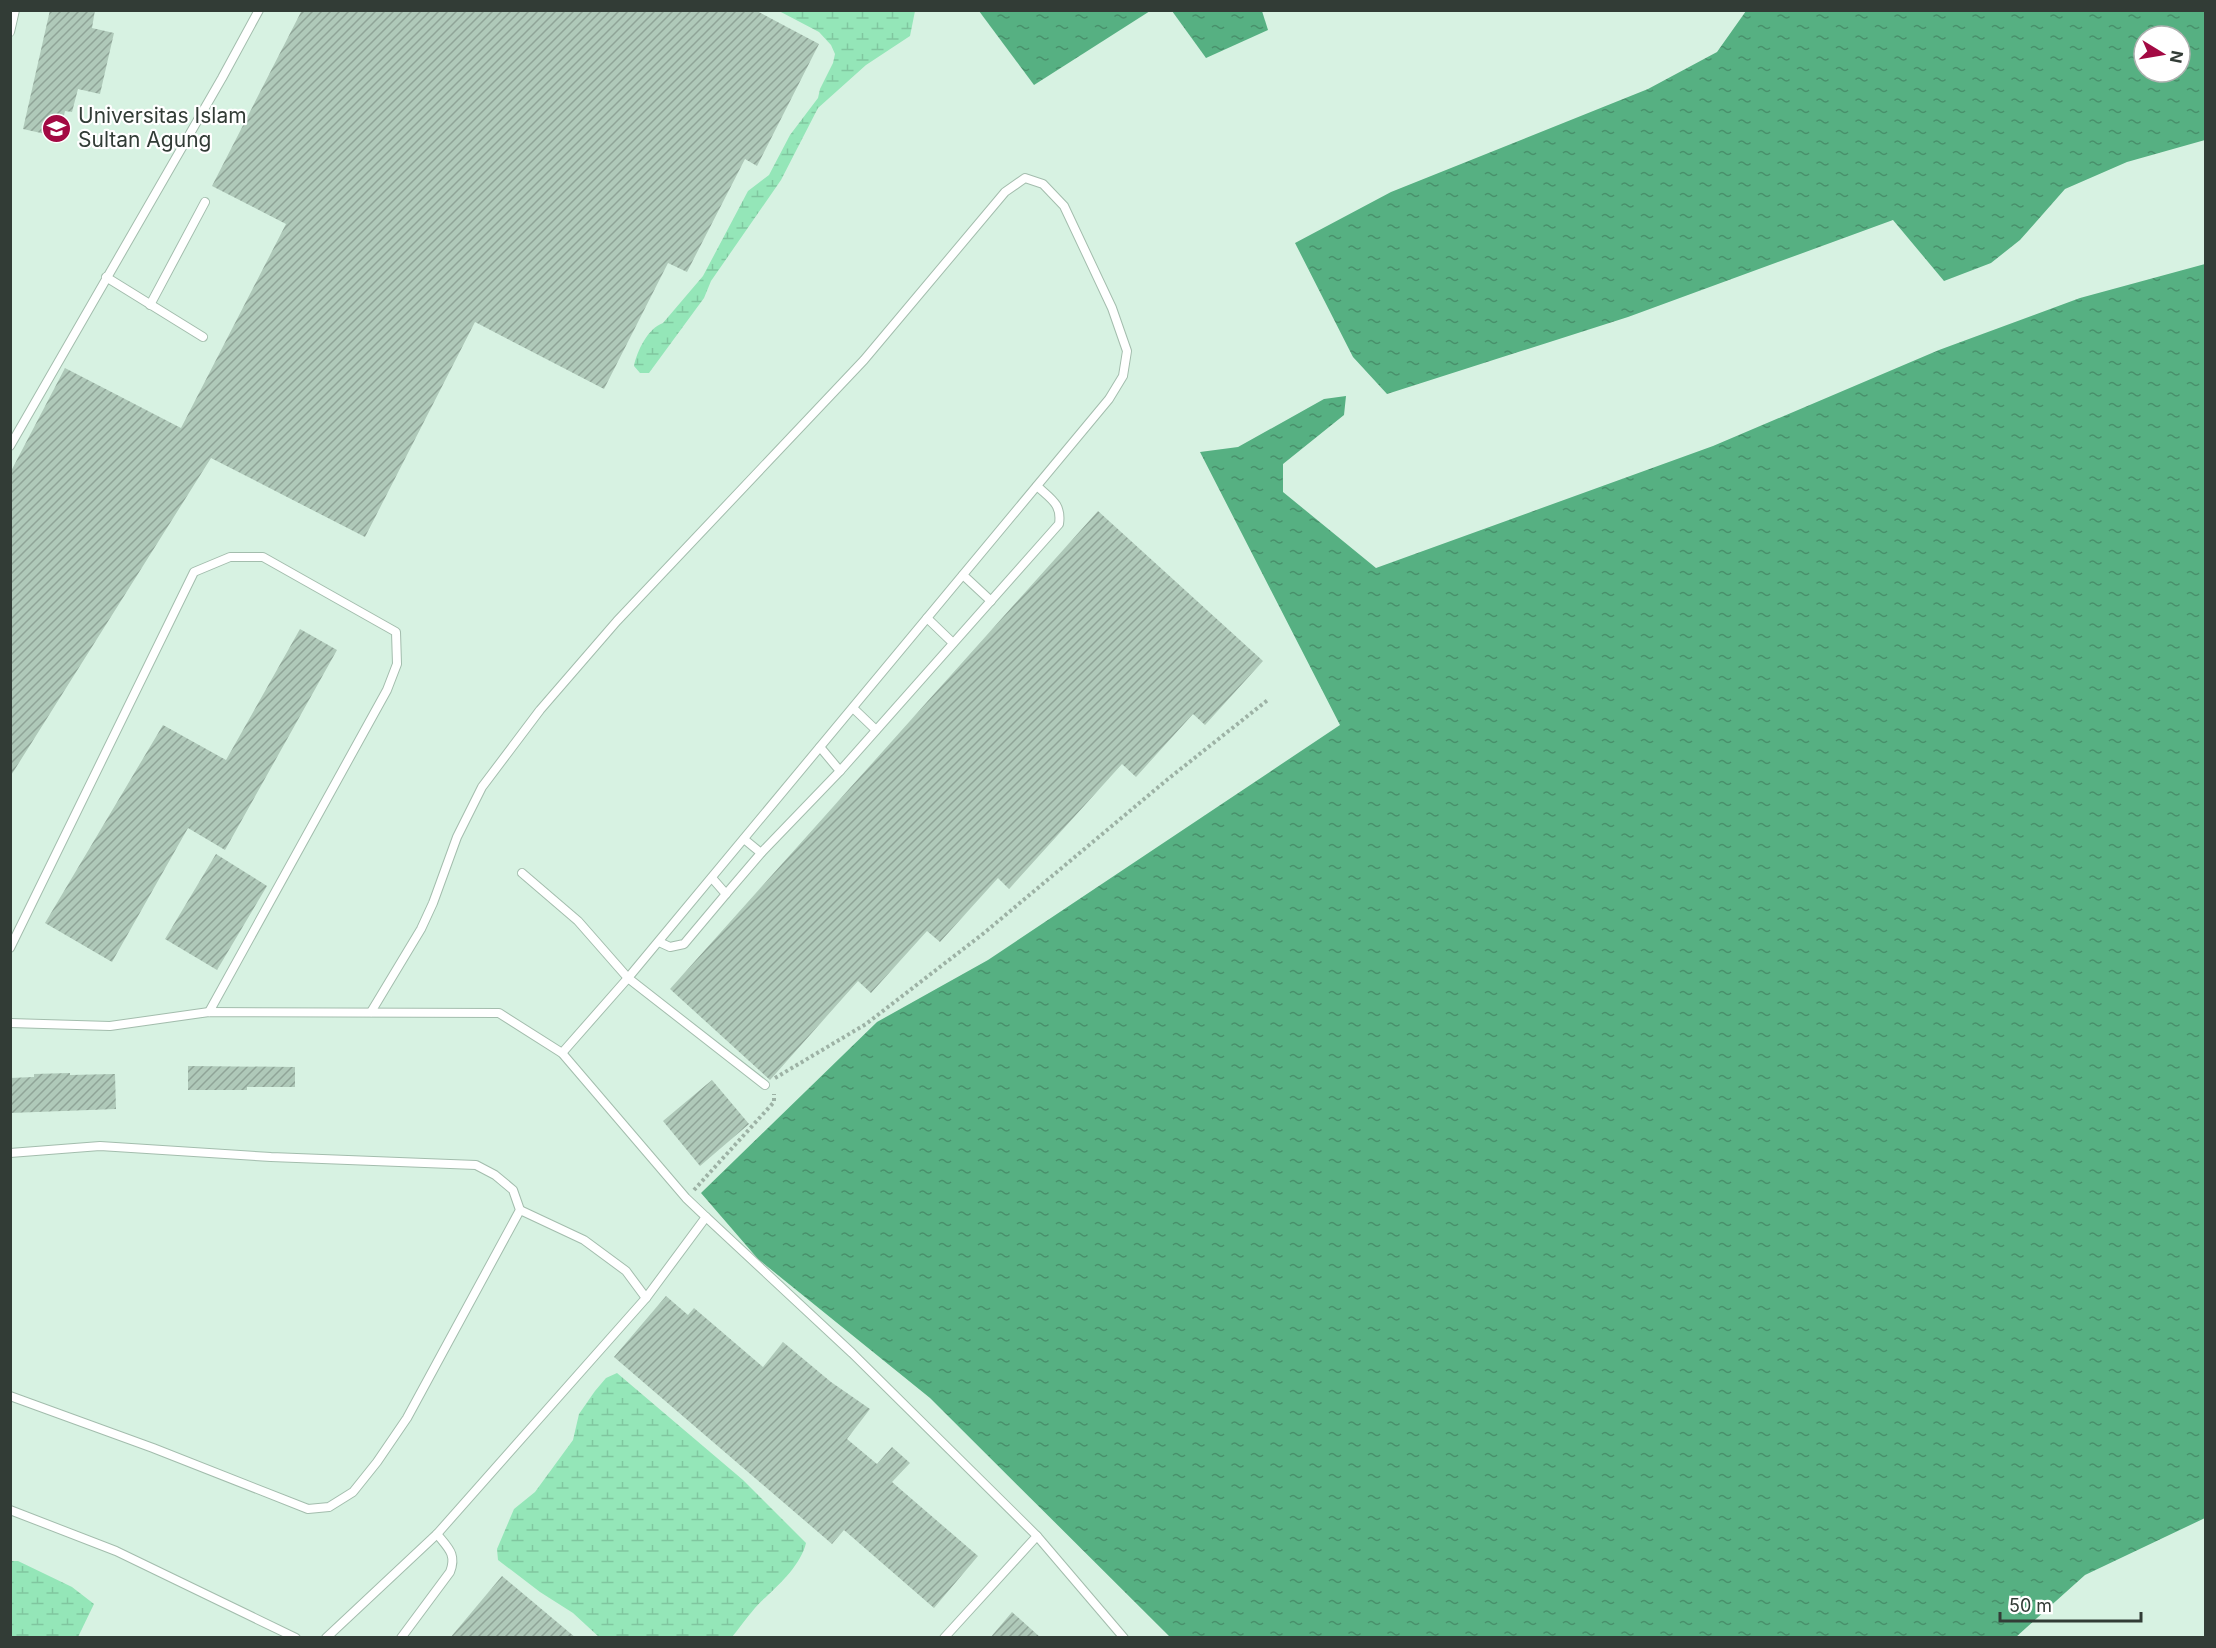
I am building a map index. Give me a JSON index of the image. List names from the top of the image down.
{
  "places": {
    "school or university": ["Universitas Islam Sultan Agung"]
  },
  "scale_bar": "50 m",
  "north": "right"
}
